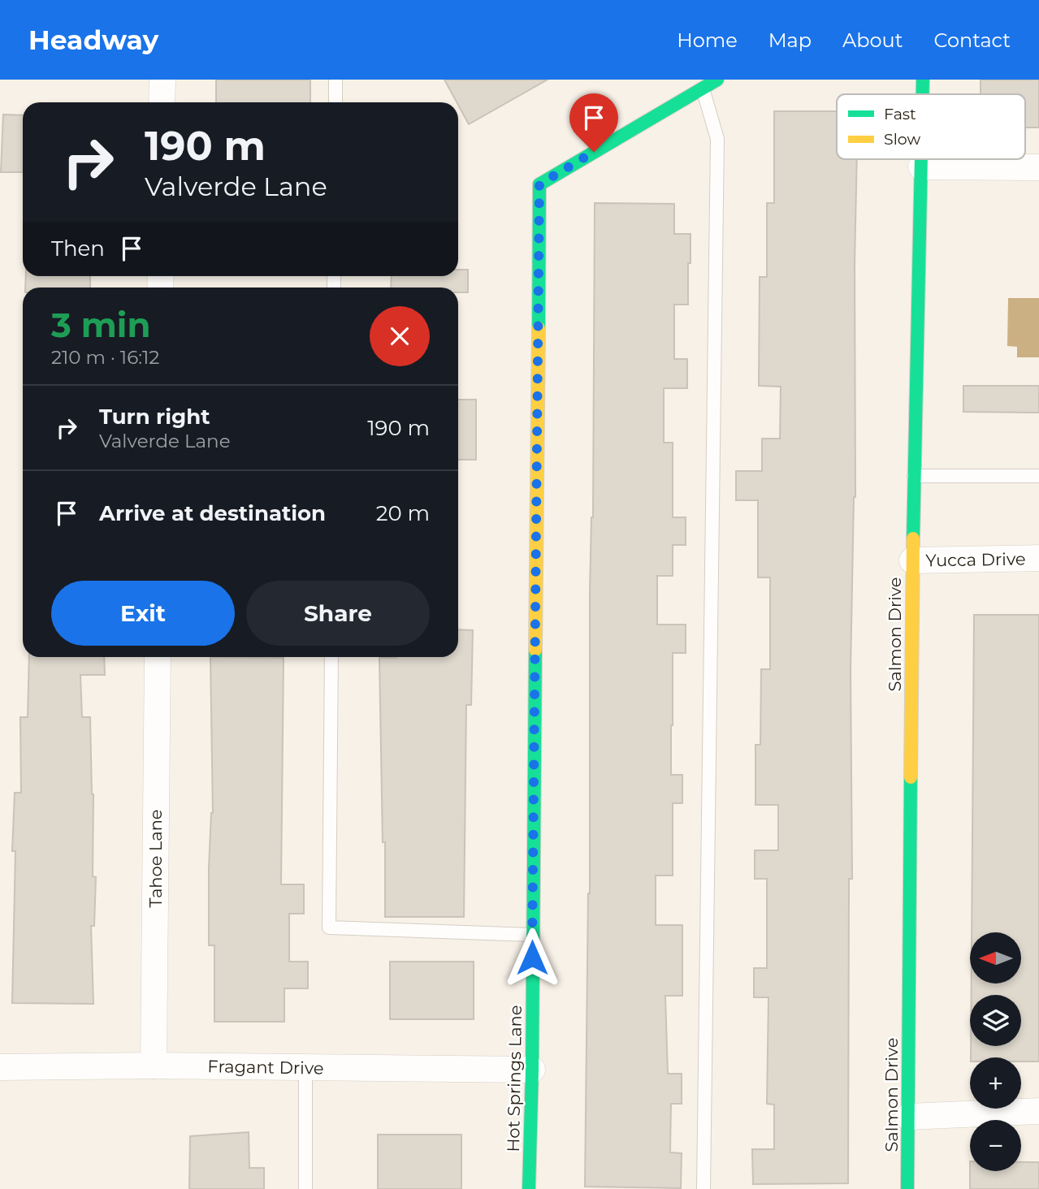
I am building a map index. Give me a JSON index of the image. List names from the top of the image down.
{
  "streets": {
    "street": [
      "Yucca Drive",
      "Salmon Drive",
      "Tahoe Lane",
      "Fragant Drive",
      "Hot Springs Lane"
    ]
  },
  "crossings": [
    ["Yucca Drive", "Salmon Drive"],
    ["Tahoe Lane", "Fragant Drive"],
    ["Fragant Drive", "Hot Springs Lane"]
  ],
  "legend": ["Fast", "Slow"],
  "north": "left",
  "page": {
    "header": "Headway",
    "nav": [
      "Home",
      "Map",
      "About",
      "Contact"
    ],
    "turn": ["190 m", "Valverde Lane"],
    "then": "Then",
    "heading": ["3 min", "210 m · 16:12"],
    "list": [
      {
        "name": "Turn right",
        "note": "Valverde Lane",
        "value": "190 m"
      },
      {
        "name": "Arrive at destination",
        "value": "20 m"
      }
    ],
    "buttons": ["Exit", "Share"],
    "map_buttons": ["+", "−"]
  }
}
